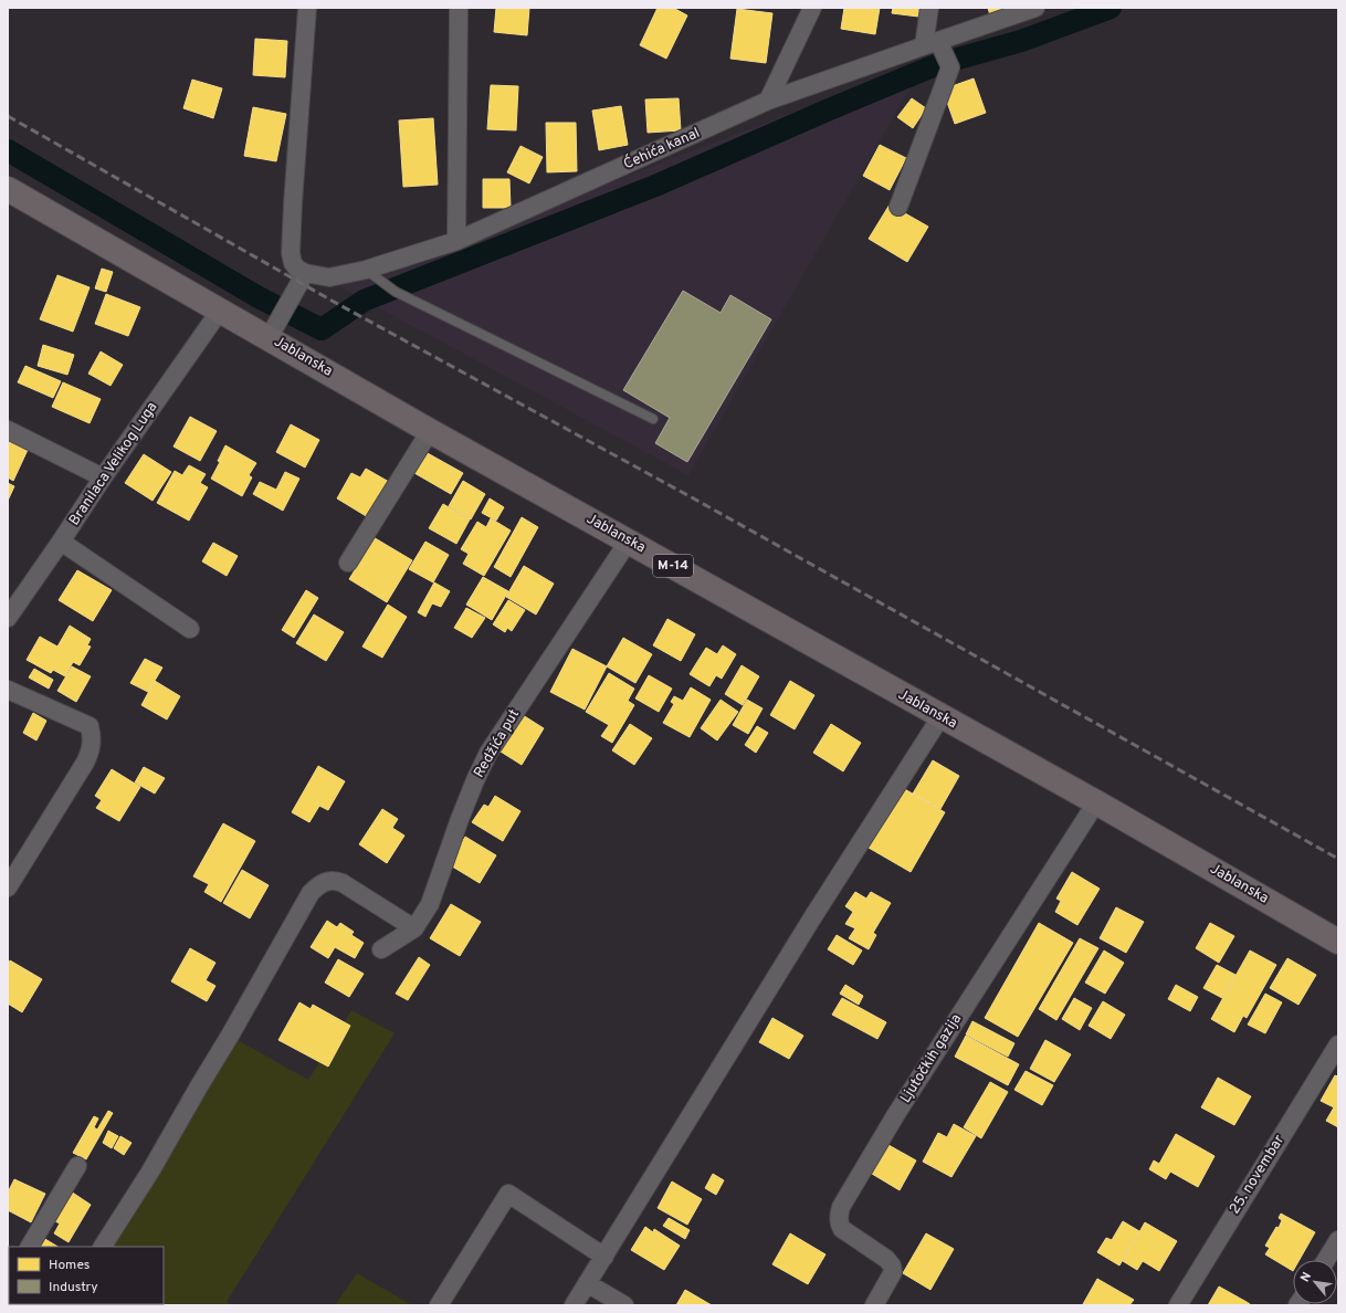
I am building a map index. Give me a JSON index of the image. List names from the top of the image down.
{
  "streets": {
    "main road": ["Jablanska", "M-14"],
    "street": [
      "Ćehića kanal",
      "Branilaca Velikog Luga",
      "Redžića put",
      "Ljutočkih gazija",
      "25. novembar"
    ]
  },
  "crossings": [
    ["Jablanska", "Branilaca Velikog Luga"],
    ["Jablanska", "Redžića put"],
    ["Jablanska", "Ljutočkih gazija"]
  ],
  "legend": ["Homes", "Industry"],
  "north": "top left"
}
